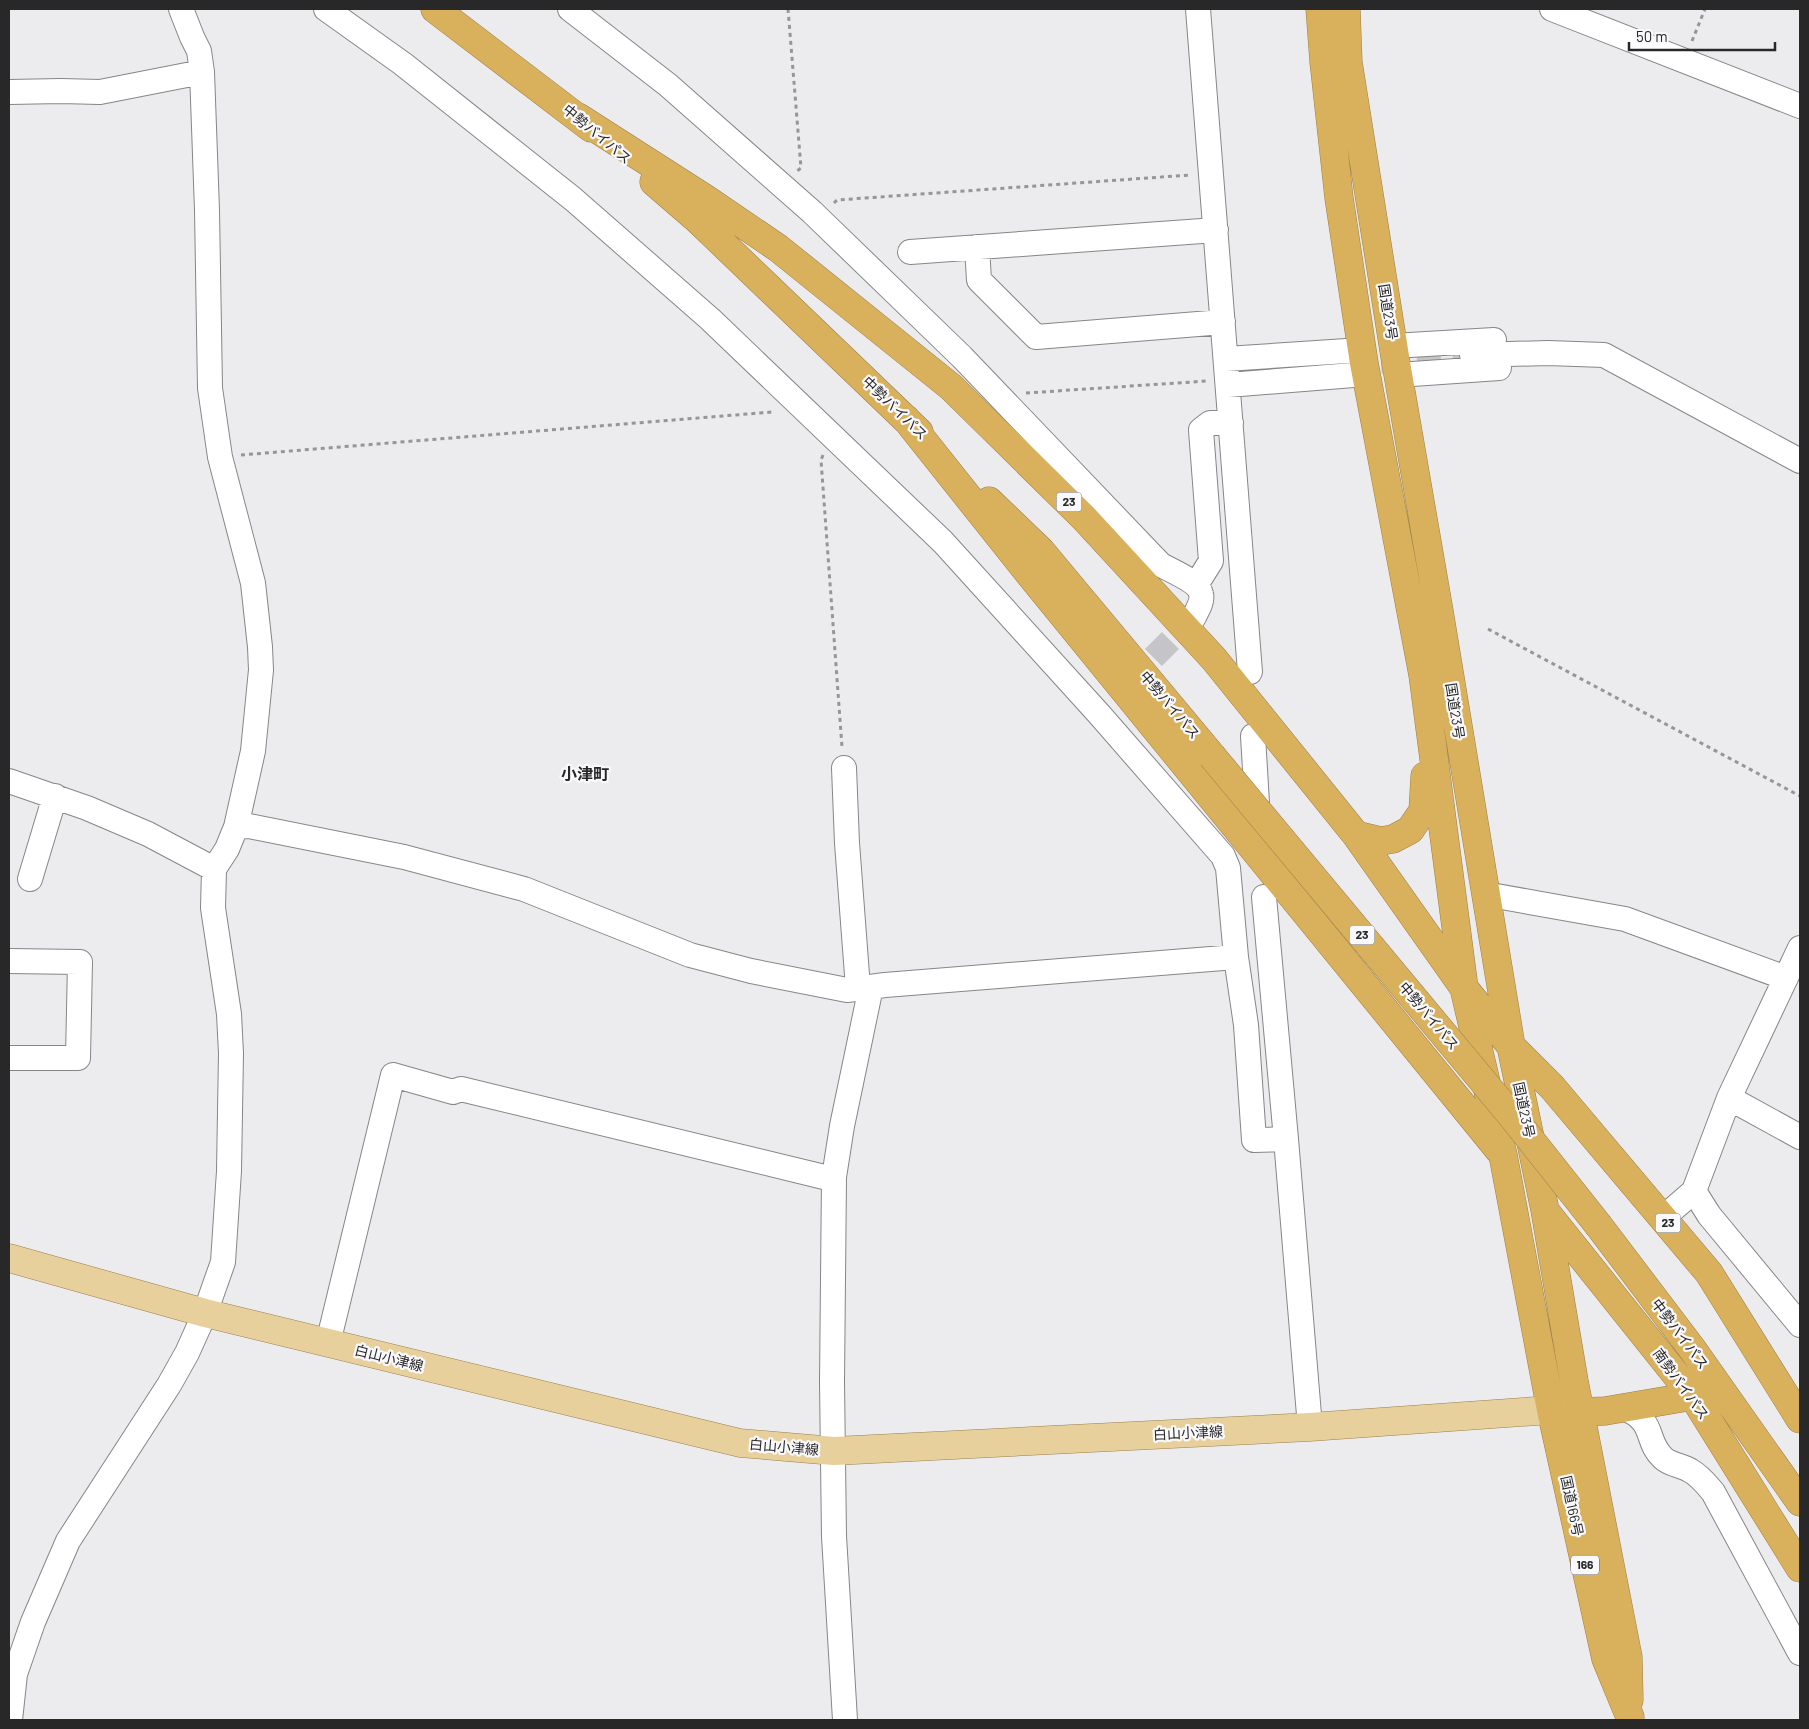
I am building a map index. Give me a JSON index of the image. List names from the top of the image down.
{
  "streets": {
    "highway": [
      "中勢バイパス",
      "国道23号",
      "23",
      "南勢バイパス",
      "国道166号",
      "166"
    ],
    "main road": ["白山小津線"]
  },
  "crossings": [
    ["中勢バイパス", "23"],
    ["国道23号", "23"],
    ["国道23号", "白山小津線"],
    ["国道23号", "南勢バイパス"],
    ["国道23号", "国道166号"],
    ["23", "南勢バイパス"],
    ["白山小津線", "国道166号"]
  ],
  "districts": ["小津町"],
  "scale_bar": "50 m"
}
